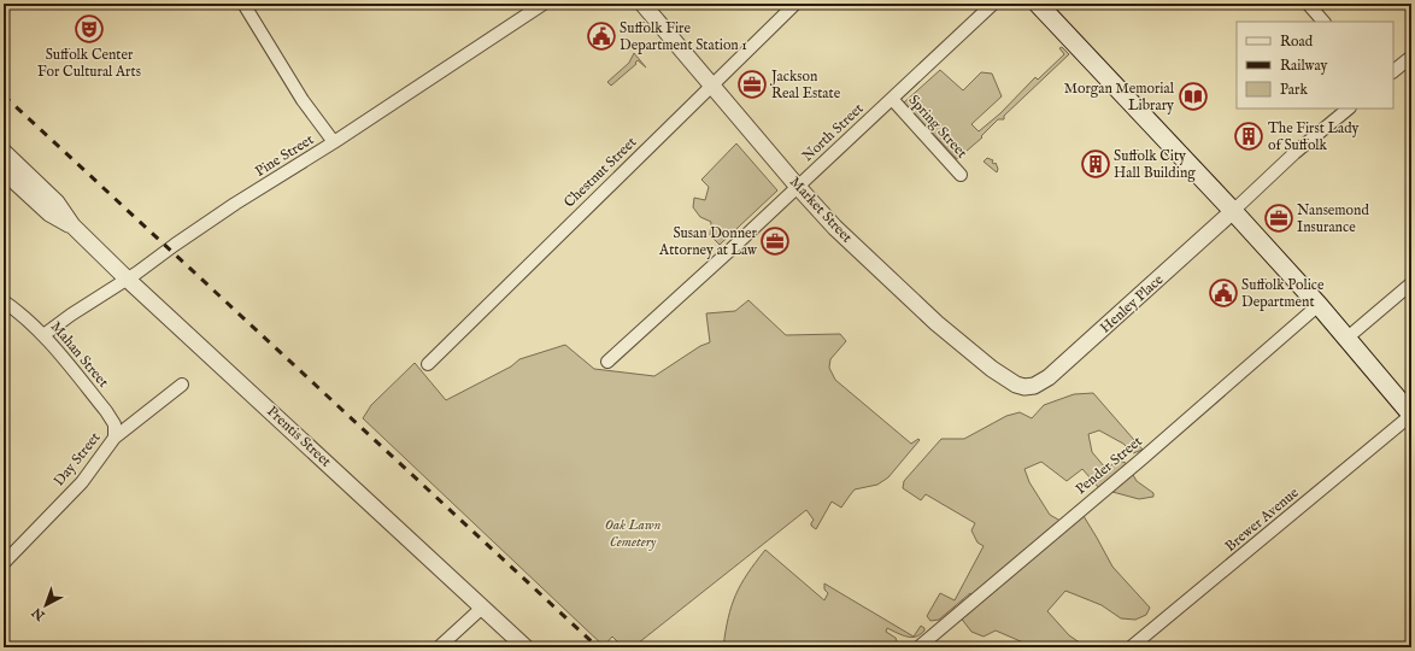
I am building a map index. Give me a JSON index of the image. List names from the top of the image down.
{
  "streets": {
    "street": [
      "Spring Street",
      "North Street",
      "Pine Street",
      "Chestnut Street",
      "Market Street",
      "Henley Place",
      "Mahan Street",
      "Prentis Street",
      "Day Street",
      "Pender Street",
      "Brewer Avenue"
    ]
  },
  "crossings": [
    ["Spring Street", "North Street"],
    ["North Street", "Market Street"],
    ["Pine Street", "Mahan Street"],
    ["Pine Street", "Prentis Street"],
    ["Chestnut Street", "Market Street"],
    ["Market Street", "Henley Place"],
    ["Mahan Street", "Day Street"]
  ],
  "parks": ["Oak Lawn Cemetery"],
  "places": {
    "theatre": ["Suffolk Center For Cultural Arts"],
    "public building": ["Suffolk Fire Department Station 1", "Suffolk Police Department"],
    "office": ["Jackson Real Estate", "Nansemond Insurance", "Susan Donner Attorney at Law"],
    "library": ["Morgan Memorial Library"],
    "building": ["The First Lady of Suffolk", "Suffolk City Hall Building"]
  },
  "legend": ["Road", "Railway", "Park"],
  "north": "bottom left"
}
